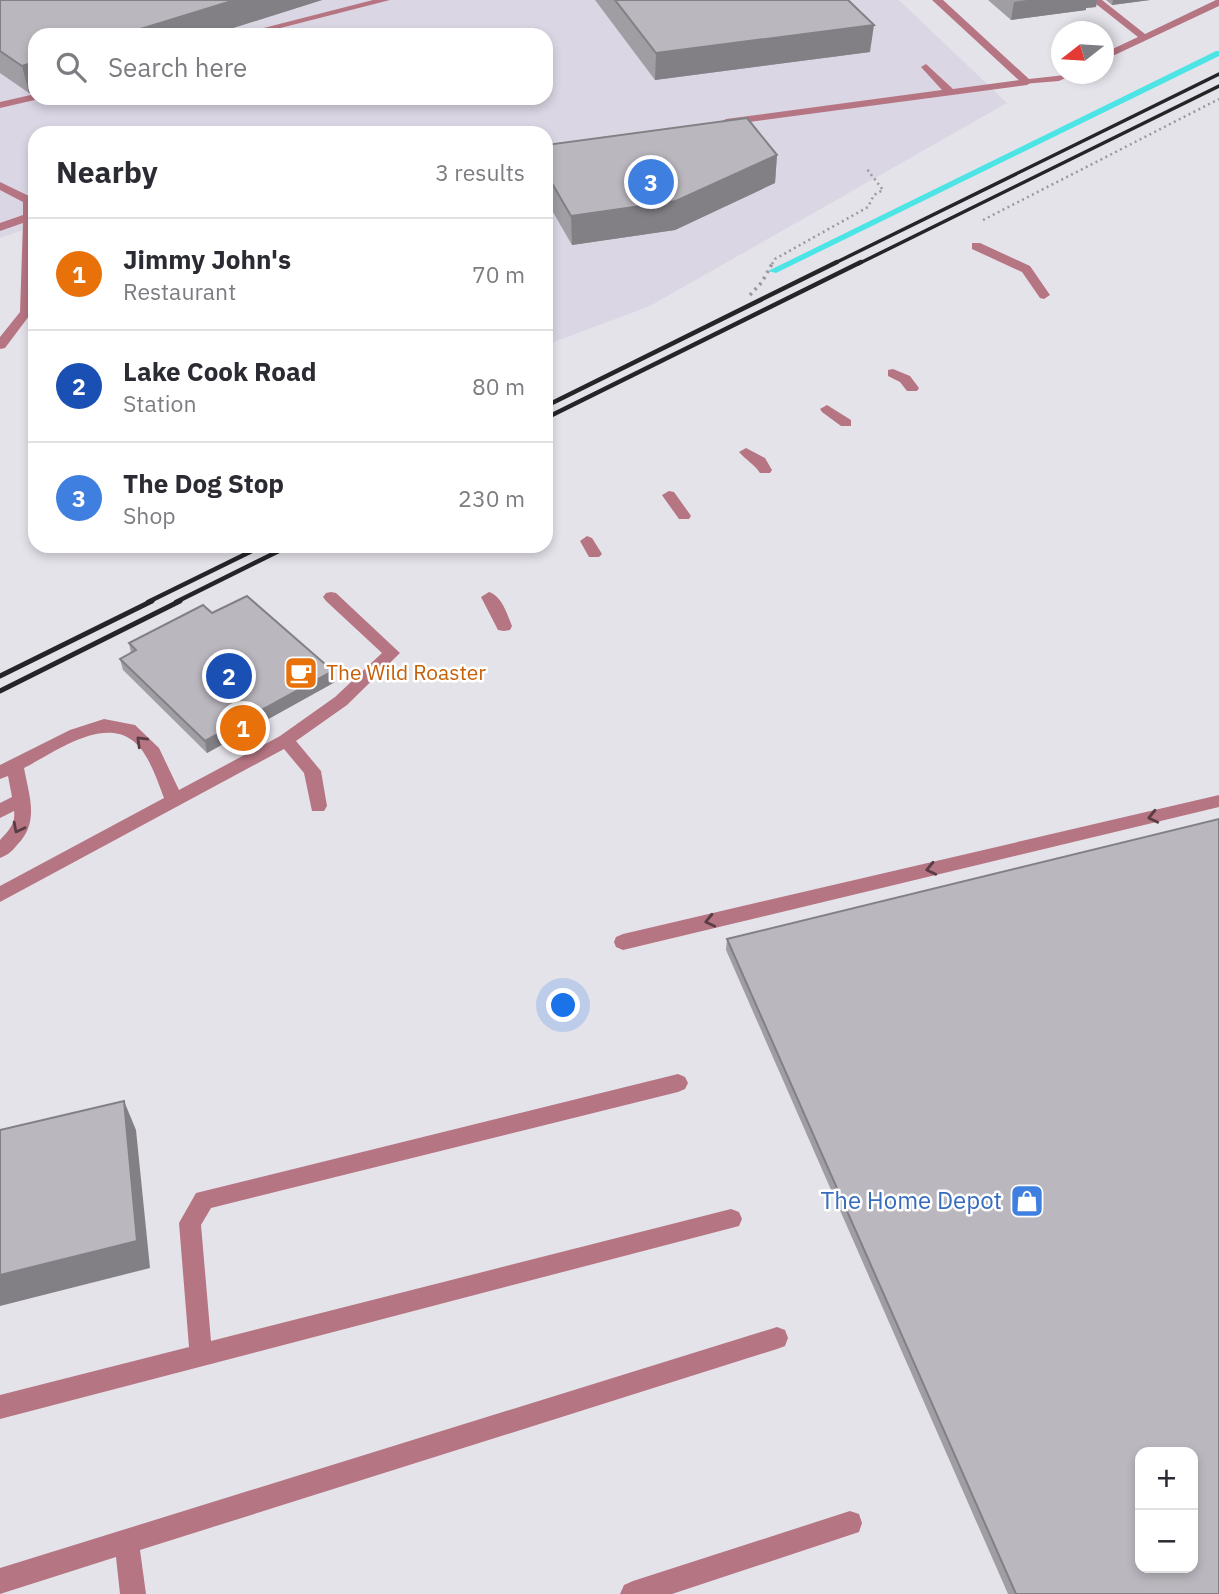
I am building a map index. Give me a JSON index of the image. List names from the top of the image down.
{
  "places": {
    "cafe": ["The Wild Roaster"],
    "shop": ["The Home Depot"]
  },
  "north": "left",
  "page": {
    "search": "Search here",
    "heading": ["Nearby", "3 results"],
    "pins": ["3", "2", "1"],
    "list": [
      {
        "mark": "1",
        "name": "Jimmy John's",
        "note": "Restaurant",
        "value": "70 m"
      },
      {
        "mark": "2",
        "name": "Lake Cook Road",
        "note": "Station",
        "value": "80 m"
      },
      {
        "mark": "3",
        "name": "The Dog Stop",
        "note": "Shop",
        "value": "230 m"
      }
    ],
    "map_buttons": ["+", "−"]
  }
}
